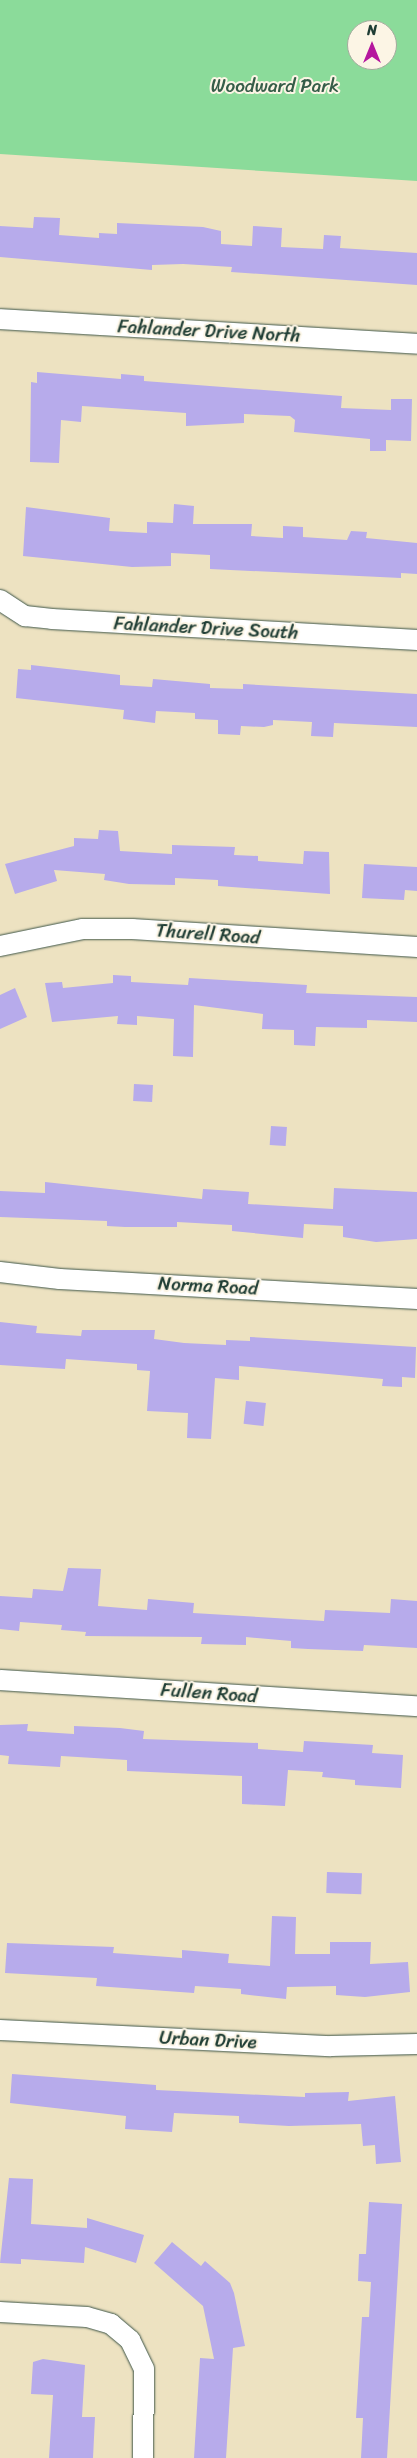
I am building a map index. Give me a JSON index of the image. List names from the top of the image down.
{
  "streets": {
    "street": [
      "Fahlander Drive North",
      "Fahlander Drive South",
      "Thurell Road",
      "Norma Road",
      "Fullen Road",
      "Urban Drive"
    ]
  },
  "parks": ["Woodward Park"],
  "north": "top"
}
